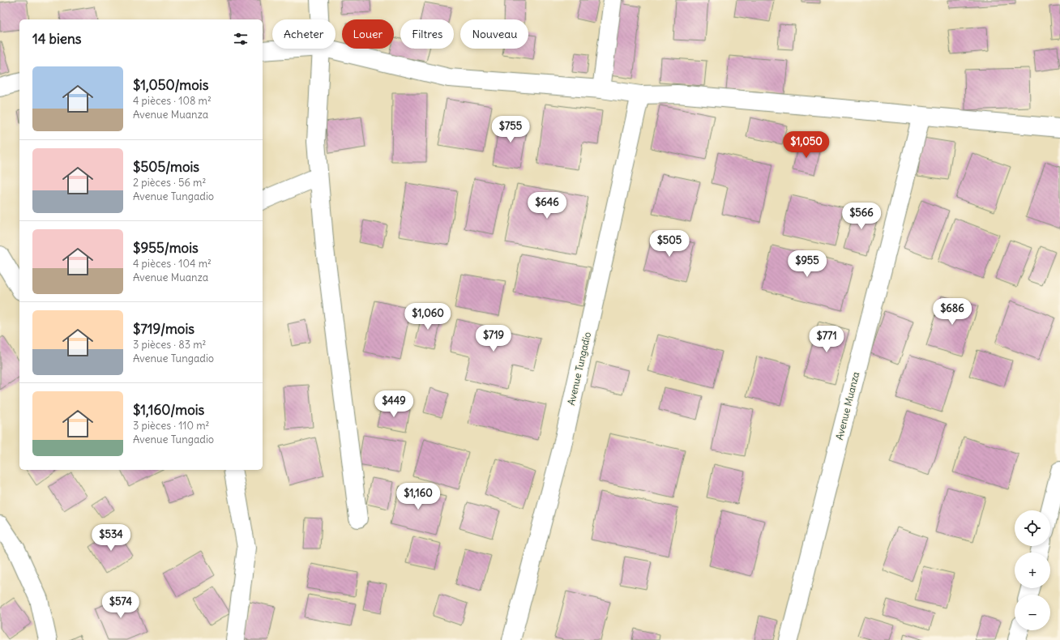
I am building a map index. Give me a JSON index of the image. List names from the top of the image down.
{
  "streets": {
    "street": ["Avenue Tungadio", "Avenue Muanza"]
  },
  "page": {
    "chip": [
      "Acheter",
      "Louer",
      "Filtres",
      "Nouveau"
    ],
    "heading": "14 biens",
    "list": [
      {
        "name": "$1,050/mois",
        "note": "4 pièces · 108 m² · Avenue Muanza"
      },
      {
        "name": "$505/mois",
        "note": "2 pièces · 56 m² · Avenue Tungadio"
      },
      {
        "name": "$955/mois",
        "note": "4 pièces · 104 m² · Avenue Muanza"
      },
      {
        "name": "$719/mois",
        "note": "3 pièces · 83 m² · Avenue Tungadio"
      },
      {
        "name": "$1,160/mois",
        "note": "3 pièces · 110 m² · Avenue Tungadio"
      }
    ],
    "price": [
      "$755",
      "$1,050",
      "$646",
      "$566",
      "$505",
      "$955",
      "$686",
      "$1,060",
      "$719",
      "$771",
      "$449",
      "$1,160",
      "$534",
      "$574"
    ],
    "map_buttons": ["+", "−"]
  }
}
